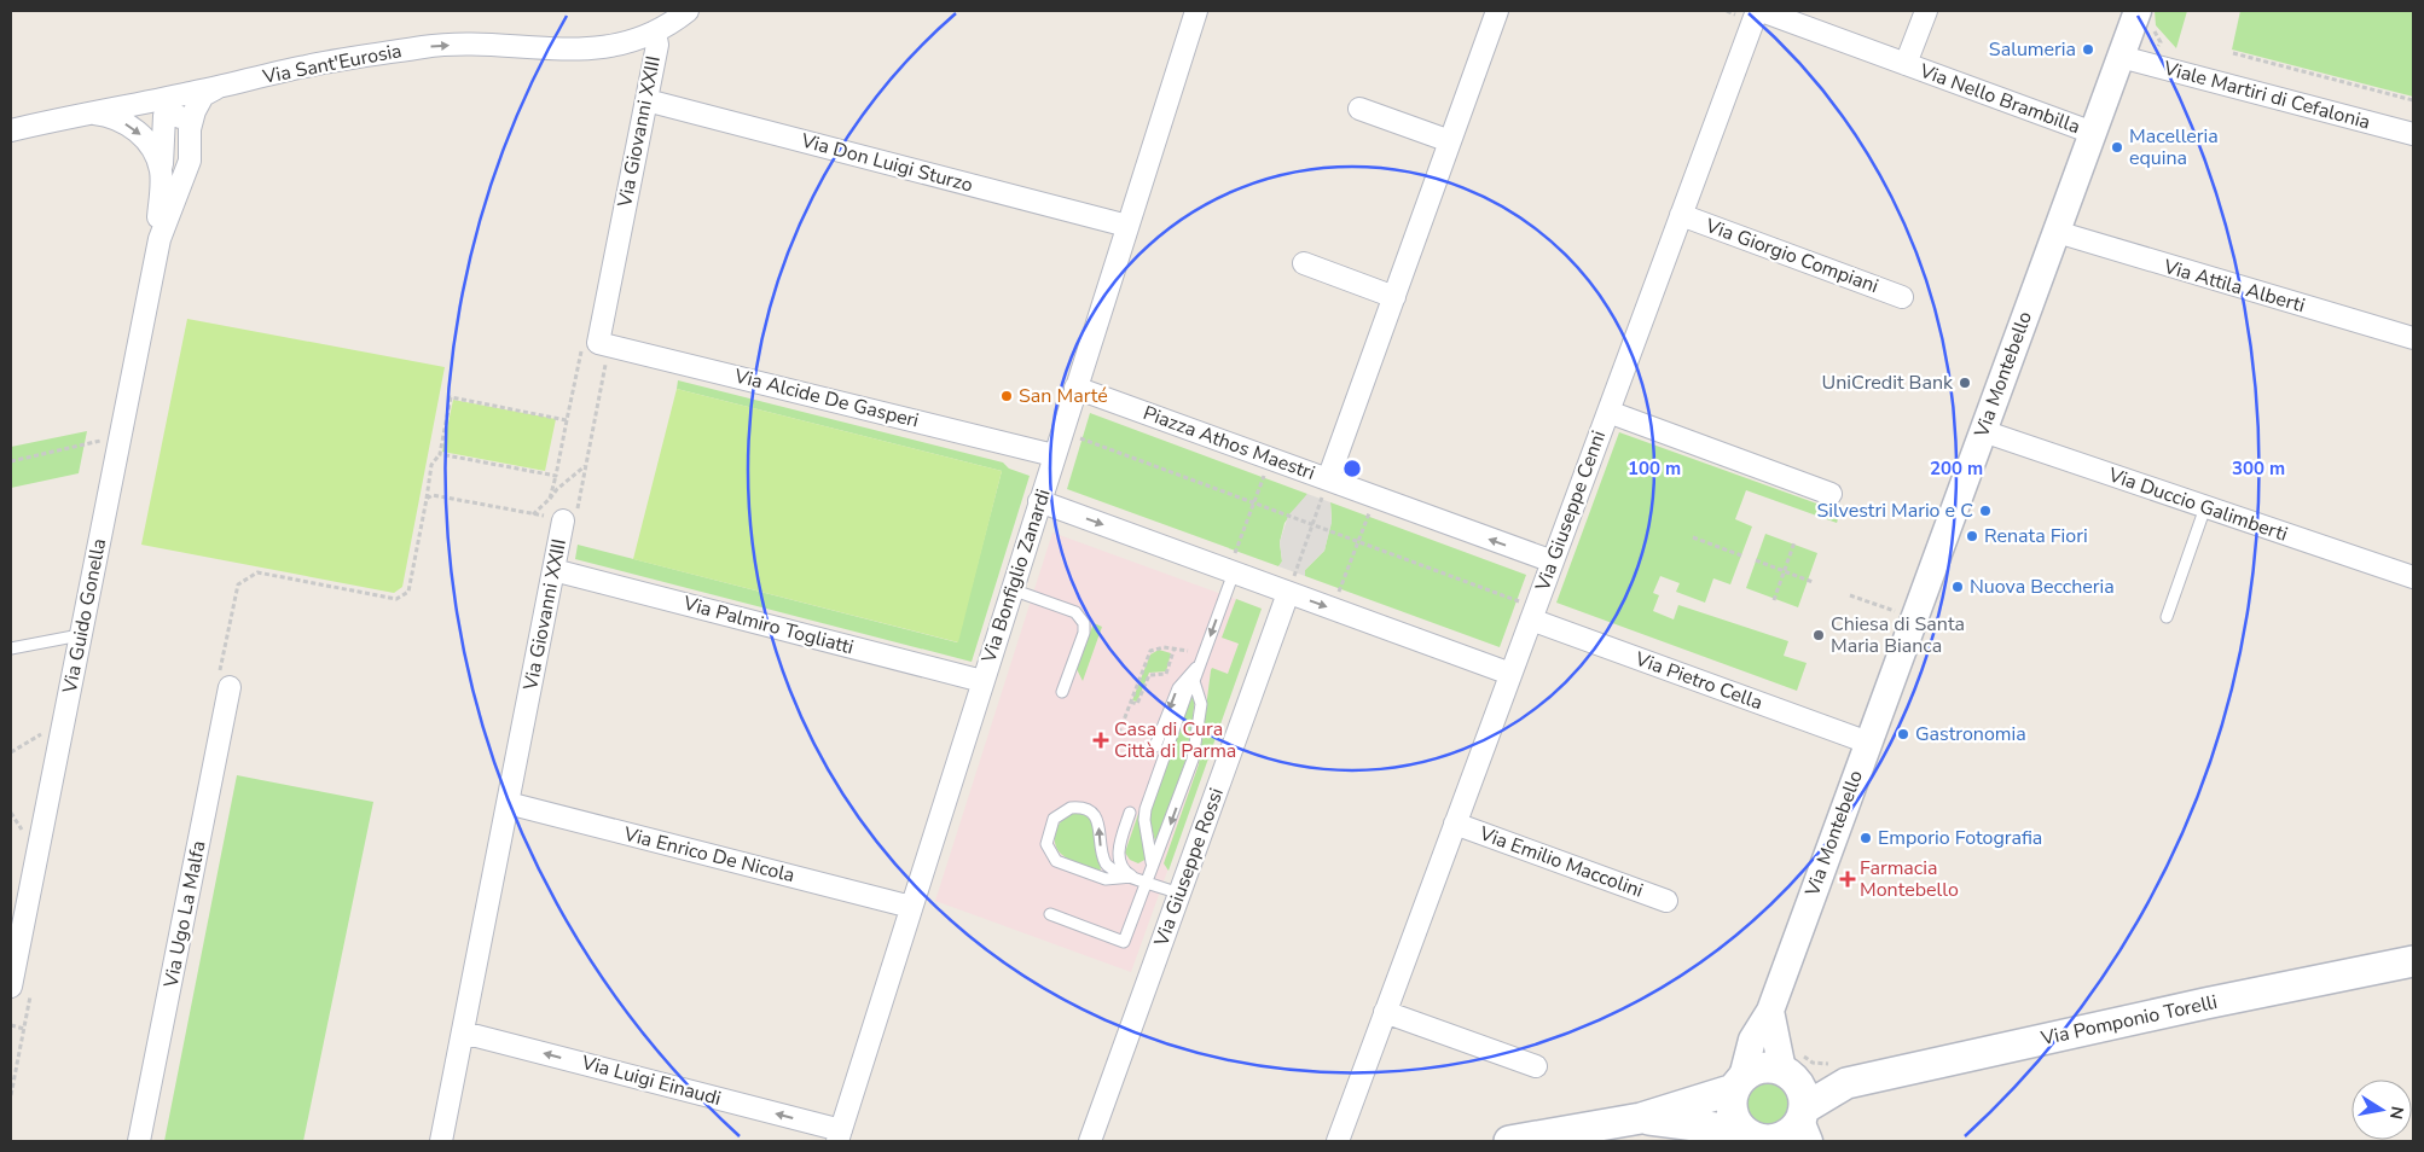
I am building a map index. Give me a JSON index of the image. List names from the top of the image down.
{
  "streets": {
    "main road": ["Via Pomponio Torelli"],
    "street": [
      "Via Sant'Eurosia",
      "Viale Martiri di Cefalonia",
      "Via Nello Brambilla",
      "Via Giovanni XXIII",
      "Via Don Luigi Sturzo",
      "Via Giorgio Compiani",
      "Via Attila Alberti",
      "Via Montebello",
      "Via Alcide De Gasperi",
      "Piazza Athos Maestri",
      "Via Duccio Galimberti",
      "Via Giuseppe Cenni",
      "Via Bonfiglio Zanardi",
      "Via Guido Gonella",
      "Via Palmiro Togliatti",
      "Via Pietro Cella",
      "Via Enrico De Nicola",
      "Via Emilio Maccolini",
      "Via Giuseppe Rossi",
      "Via Ugo La Malfa",
      "Via Luigi Einaudi"
    ]
  },
  "crossings": [
    ["Via Sant'Eurosia", "Via Giovanni XXIII"],
    ["Via Sant'Eurosia", "Via Guido Gonella"],
    ["Viale Martiri di Cefalonia", "Via Montebello"],
    ["Via Nello Brambilla", "Via Montebello"],
    ["Via Giovanni XXIII", "Via Don Luigi Sturzo"],
    ["Via Giovanni XXIII", "Via Alcide De Gasperi"],
    ["Via Giovanni XXIII", "Via Palmiro Togliatti"],
    ["Via Giovanni XXIII", "Via Enrico De Nicola"],
    ["Via Giovanni XXIII", "Via Luigi Einaudi"],
    ["Via Don Luigi Sturzo", "Via Bonfiglio Zanardi"],
    ["Via Giorgio Compiani", "Via Giuseppe Cenni"],
    ["Via Attila Alberti", "Via Montebello"],
    ["Via Montebello", "Via Duccio Galimberti"],
    ["Via Montebello", "Via Pietro Cella"],
    ["Via Montebello", "Via Pomponio Torelli"],
    ["Via Alcide De Gasperi", "Via Bonfiglio Zanardi"],
    ["Piazza Athos Maestri", "Via Giuseppe Cenni"],
    ["Piazza Athos Maestri", "Via Bonfiglio Zanardi"],
    ["Via Giuseppe Cenni", "Via Pietro Cella"],
    ["Via Giuseppe Cenni", "Via Emilio Maccolini"],
    ["Via Bonfiglio Zanardi", "Via Palmiro Togliatti"],
    ["Via Bonfiglio Zanardi", "Via Enrico De Nicola"],
    ["Via Bonfiglio Zanardi", "Via Luigi Einaudi"]
  ],
  "one_way": ["Via Sant'Eurosia", "Via Luigi Einaudi"],
  "places": {
    "other": [
      "Salumeria",
      "Macelleria equina",
      "UniCredit Bank",
      "San Marté",
      "Silvestri Mario e C",
      "Renata Fiori",
      "Nuova Beccheria",
      "Chiesa di Santa Maria Bianca",
      "Gastronomia",
      "Emporio Fotografia"
    ],
    "health": ["Casa di Cura Città di Parma", "Farmacia Montebello"]
  },
  "north": "right",
  "rings": ["100 m", "200 m", "300 m"]
}
